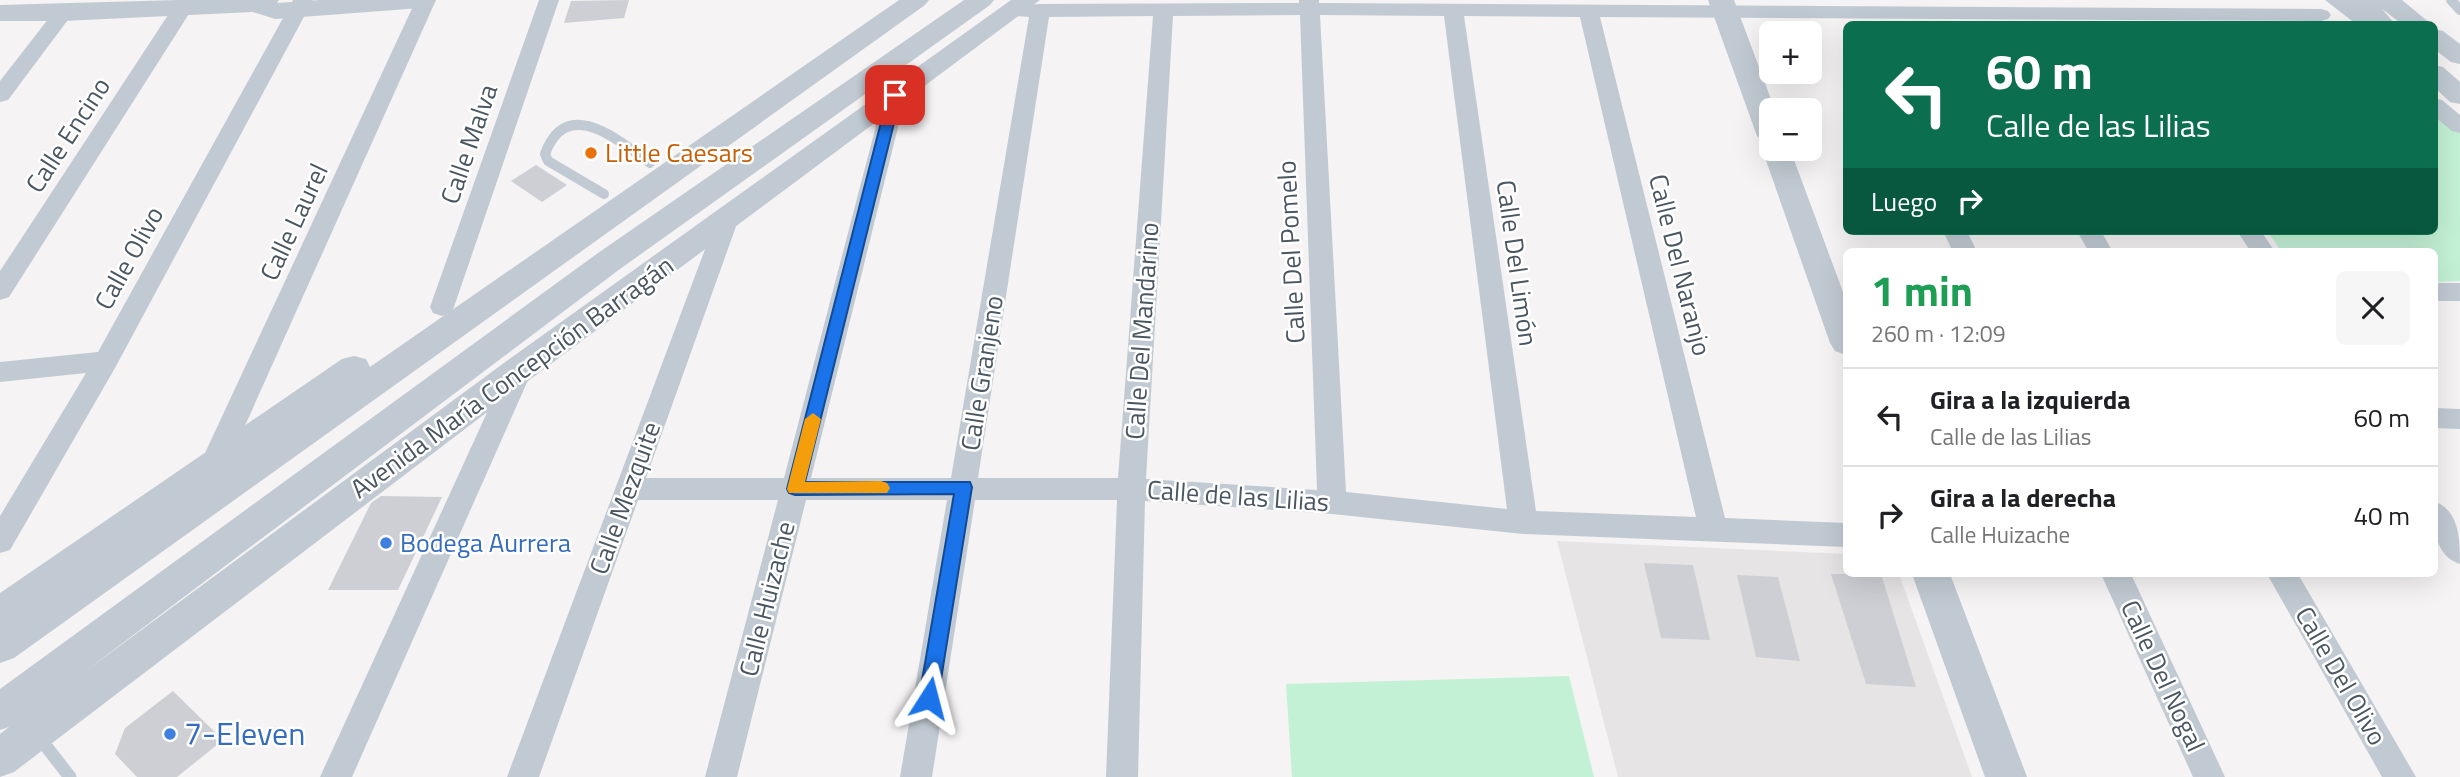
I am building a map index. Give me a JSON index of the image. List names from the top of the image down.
{
  "streets": {
    "street": [
      "Calle Encino",
      "Calle Malva",
      "Calle Laurel",
      "Calle Del Pomelo",
      "Calle Olivo",
      "Calle Del Limón",
      "Calle Del Naranjo",
      "Calle Del Mandarino",
      "Calle Granjeno",
      "Avenida María Concepción Barragán",
      "Calle de las Lilias",
      "Calle Mezquite",
      "Calle Huizache",
      "Calle Del Nogal",
      "Calle Del Olivo"
    ]
  },
  "crossings": [
    ["Calle Del Pomelo", "Calle de las Lilias"],
    ["Calle Del Limón", "Calle de las Lilias"],
    ["Calle Del Naranjo", "Calle de las Lilias"],
    ["Calle Del Mandarino", "Calle de las Lilias"],
    ["Calle Granjeno", "Avenida María Concepción Barragán"],
    ["Calle Granjeno", "Calle de las Lilias"],
    ["Avenida María Concepción Barragán", "Calle Mezquite"],
    ["Avenida María Concepción Barragán", "Calle Huizache"],
    ["Calle de las Lilias", "Calle Mezquite"],
    ["Calle de las Lilias", "Calle Huizache"]
  ],
  "places": ["Little Caesars", "Bodega Aurrera", "7-Eleven"],
  "page": {
    "map_buttons": ["+", "−"],
    "turn": ["60 m", "Calle de las Lilias"],
    "then": "Luego",
    "heading": ["1 min", "260 m · 12:09"],
    "list": [
      {
        "name": "Gira a la izquierda",
        "note": "Calle de las Lilias",
        "value": "60 m"
      },
      {
        "name": "Gira a la derecha",
        "note": "Calle Huizache",
        "value": "40 m"
      }
    ]
  }
}
